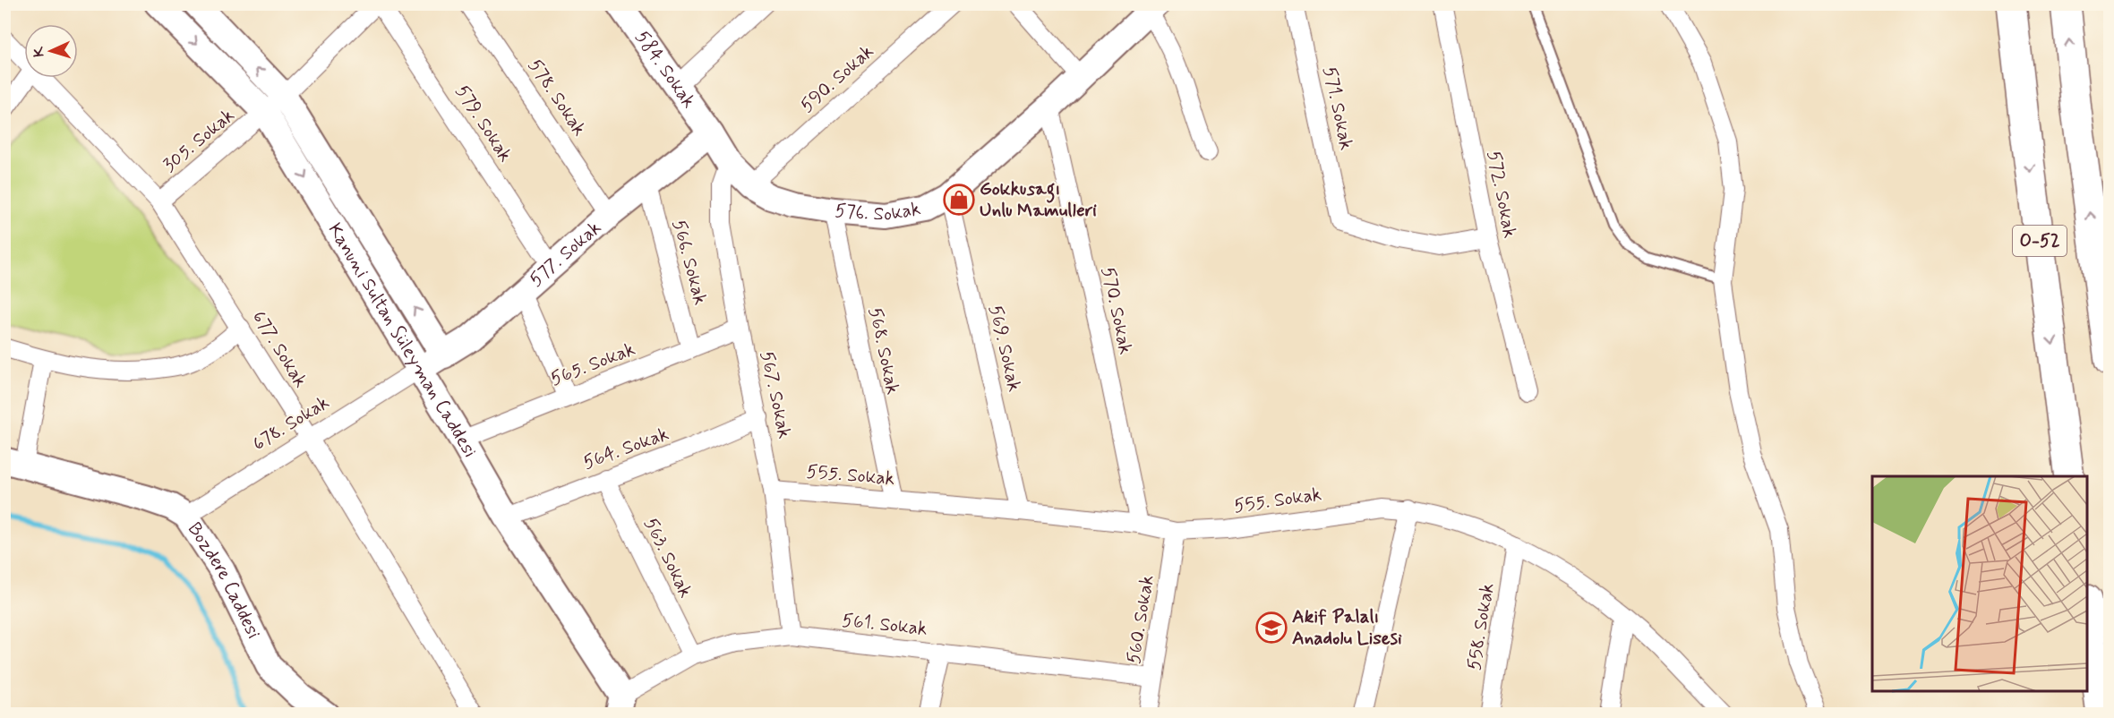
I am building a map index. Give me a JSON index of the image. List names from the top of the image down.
{
  "streets": {
    "highway": ["O-52"],
    "street": [
      "584. Sokak",
      "590. Sokak",
      "578. Sokak",
      "571. Sokak",
      "579. Sokak",
      "305. Sokak",
      "572. Sokak",
      "576. Sokak",
      "577. Sokak",
      "566. Sokak",
      "570. Sokak",
      "Kanuni Sultan Süleyman Caddesi",
      "569. Sokak",
      "677. Sokak",
      "568. Sokak",
      "565. Sokak",
      "567. Sokak",
      "678. Sokak",
      "564. Sokak",
      "555. Sokak",
      "563. Sokak",
      "Bozdere Caddesi",
      "560. Sokak",
      "561. Sokak",
      "558. Sokak"
    ]
  },
  "crossings": [
    ["584. Sokak", "576. Sokak"],
    ["584. Sokak", "577. Sokak"],
    ["590. Sokak", "576. Sokak"],
    ["578. Sokak", "577. Sokak"],
    ["571. Sokak", "572. Sokak"],
    ["579. Sokak", "305. Sokak"],
    ["579. Sokak", "577. Sokak"],
    ["305. Sokak", "Kanuni Sultan Süleyman Caddesi"],
    ["305. Sokak", "677. Sokak"],
    ["576. Sokak", "577. Sokak"],
    ["576. Sokak", "570. Sokak"],
    ["576. Sokak", "569. Sokak"],
    ["576. Sokak", "568. Sokak"],
    ["576. Sokak", "567. Sokak"],
    ["577. Sokak", "566. Sokak"],
    ["577. Sokak", "Kanuni Sultan Süleyman Caddesi"],
    ["577. Sokak", "678. Sokak"],
    ["566. Sokak", "565. Sokak"],
    ["570. Sokak", "555. Sokak"],
    ["Kanuni Sultan Süleyman Caddesi", "565. Sokak"],
    ["Kanuni Sultan Süleyman Caddesi", "678. Sokak"],
    ["Kanuni Sultan Süleyman Caddesi", "564. Sokak"],
    ["Kanuni Sultan Süleyman Caddesi", "561. Sokak"],
    ["569. Sokak", "555. Sokak"],
    ["677. Sokak", "678. Sokak"],
    ["568. Sokak", "555. Sokak"],
    ["565. Sokak", "567. Sokak"],
    ["567. Sokak", "564. Sokak"],
    ["567. Sokak", "555. Sokak"],
    ["567. Sokak", "561. Sokak"],
    ["678. Sokak", "Bozdere Caddesi"],
    ["564. Sokak", "563. Sokak"],
    ["555. Sokak", "560. Sokak"],
    ["555. Sokak", "558. Sokak"],
    ["563. Sokak", "561. Sokak"],
    ["560. Sokak", "561. Sokak"]
  ],
  "places": {
    "shop": ["Gokkusagı Unlu Mamulleri"],
    "school or university": ["Akif Palalı Anadolu Lisesi"]
  },
  "north": "left"
}
